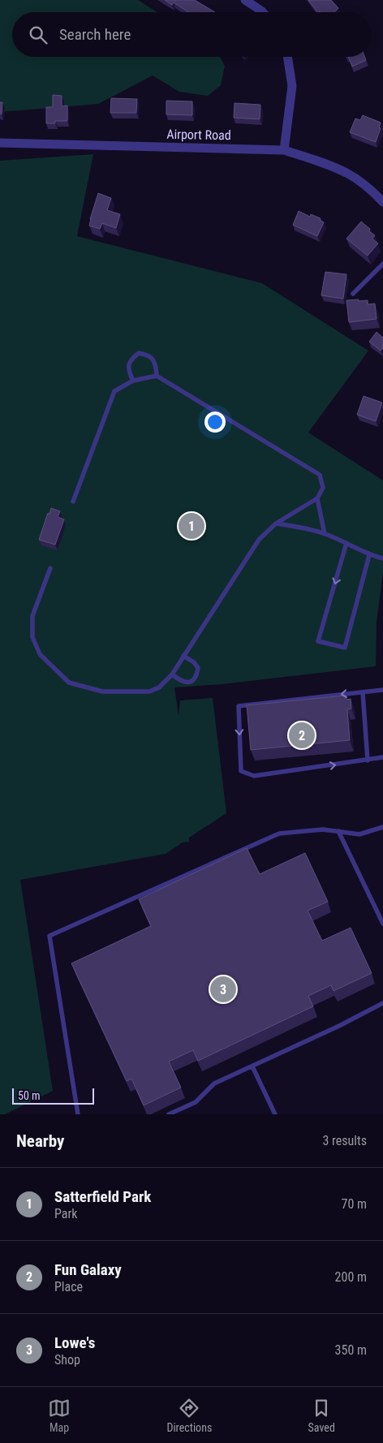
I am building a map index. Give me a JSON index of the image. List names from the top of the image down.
{
  "streets": {
    "street": ["Airport Road"]
  },
  "scale_bar": "50 m",
  "page": {
    "search": "Search here",
    "pins": ["1", "2", "3"],
    "scale": "50 m",
    "heading": ["Nearby", "3 results"],
    "list": [
      {
        "mark": "1",
        "name": "Satterfield Park",
        "note": "Park",
        "value": "70 m"
      },
      {
        "mark": "2",
        "name": "Fun Galaxy",
        "note": "Place",
        "value": "200 m"
      },
      {
        "mark": "3",
        "name": "Lowe's",
        "note": "Shop",
        "value": "350 m"
      }
    ],
    "nav": ["Map", "Directions", "Saved"]
  }
}
